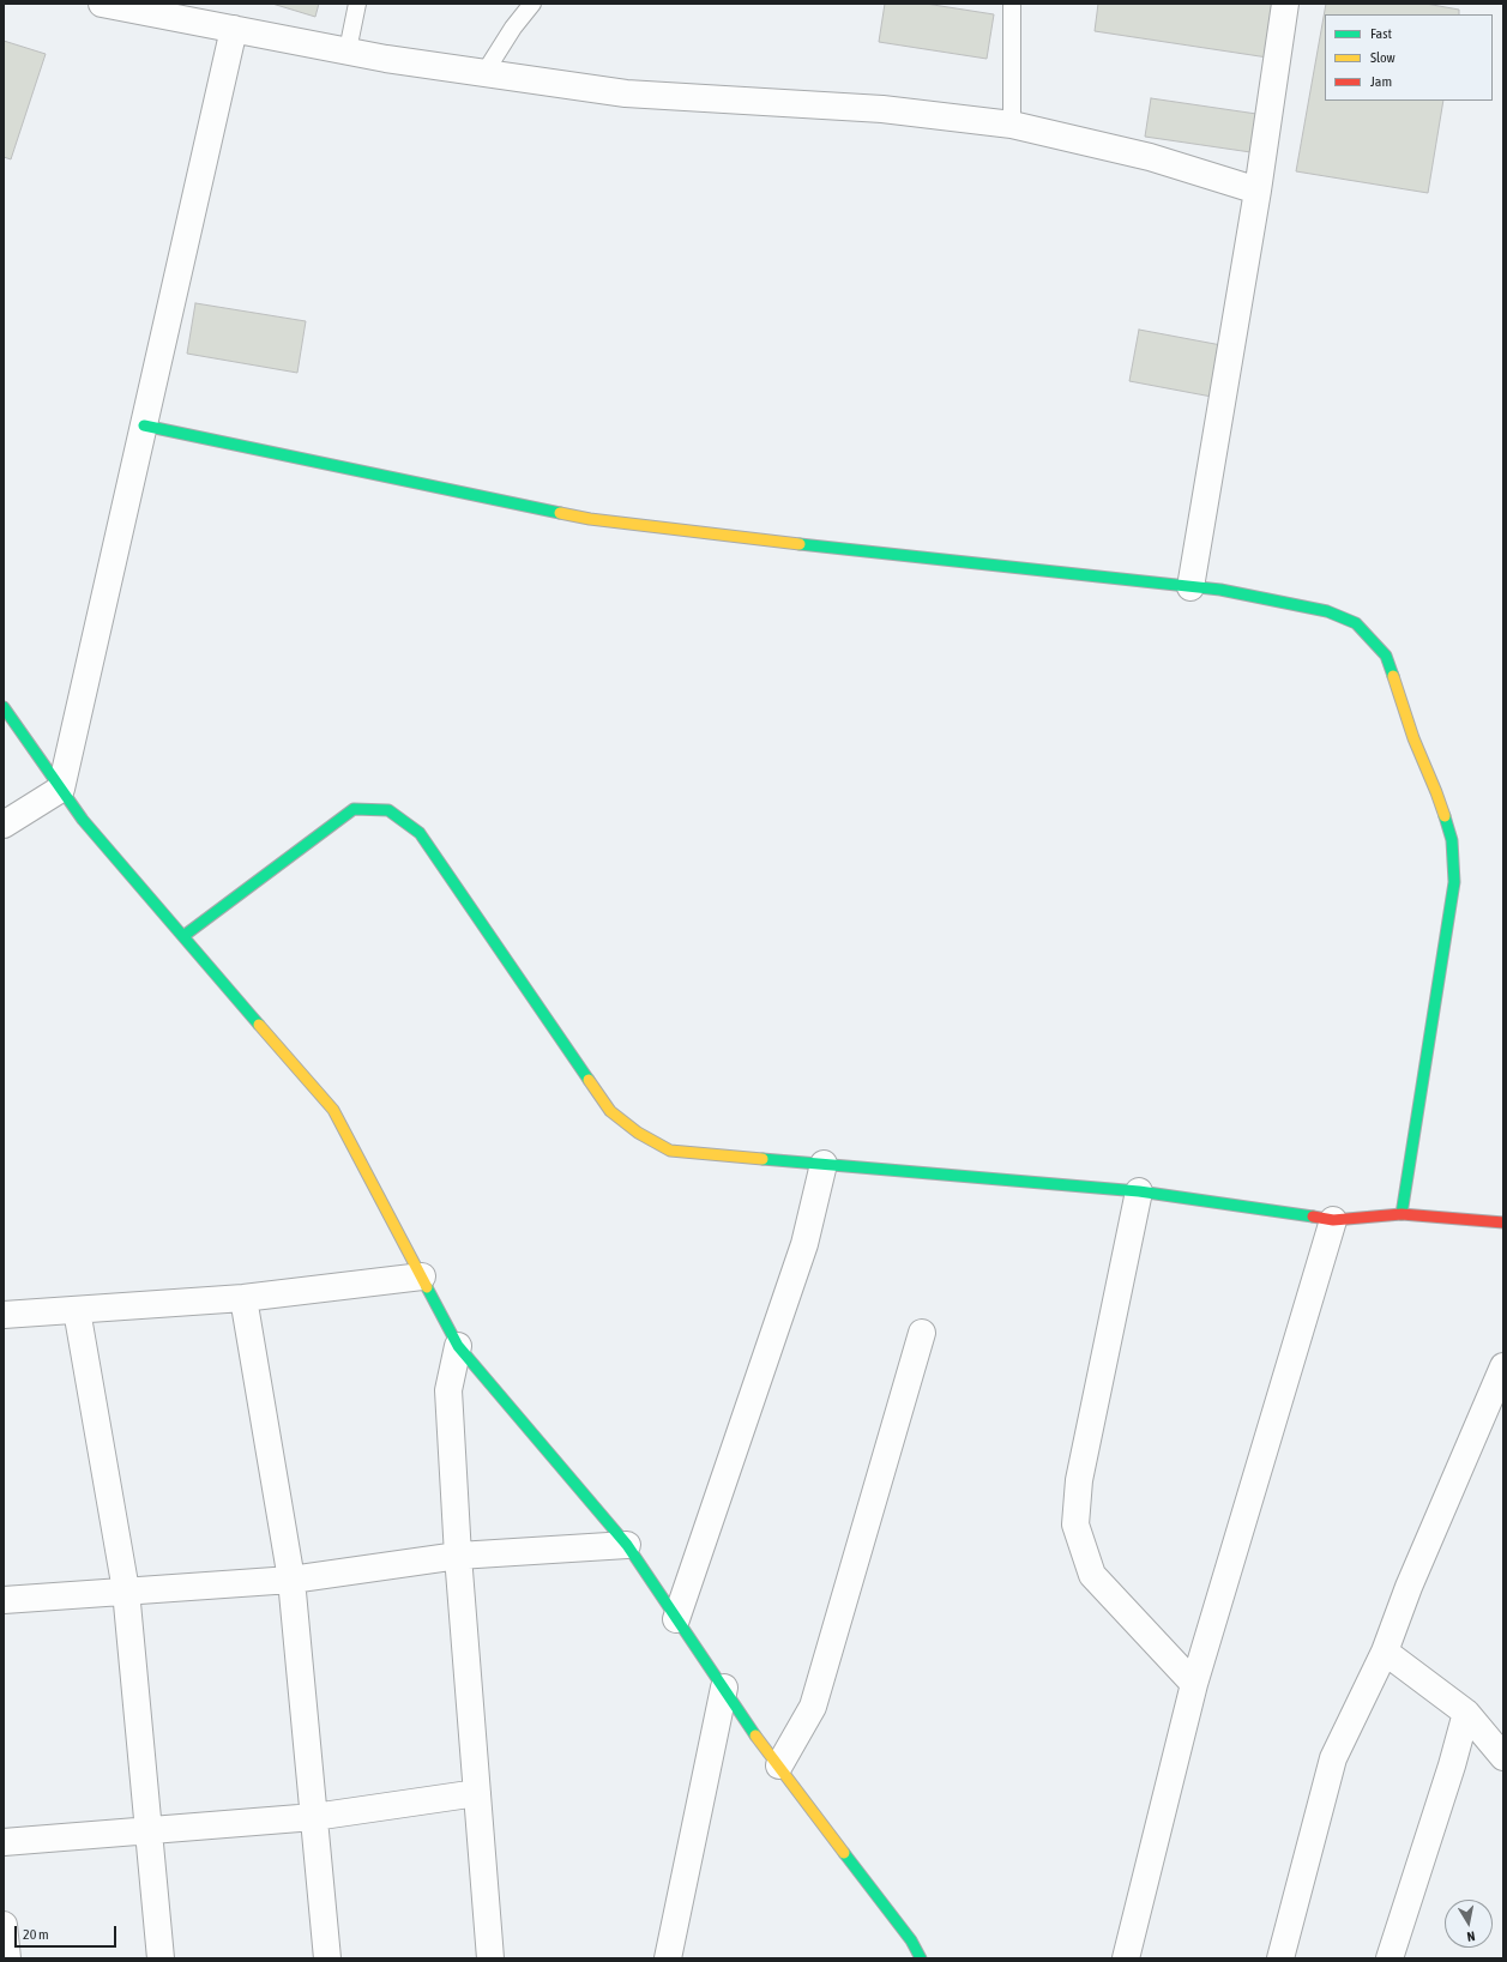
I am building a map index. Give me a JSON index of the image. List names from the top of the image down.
{
  "legend": ["Fast", "Slow", "Jam"],
  "scale_bar": "20 m",
  "north": "bottom"
}
